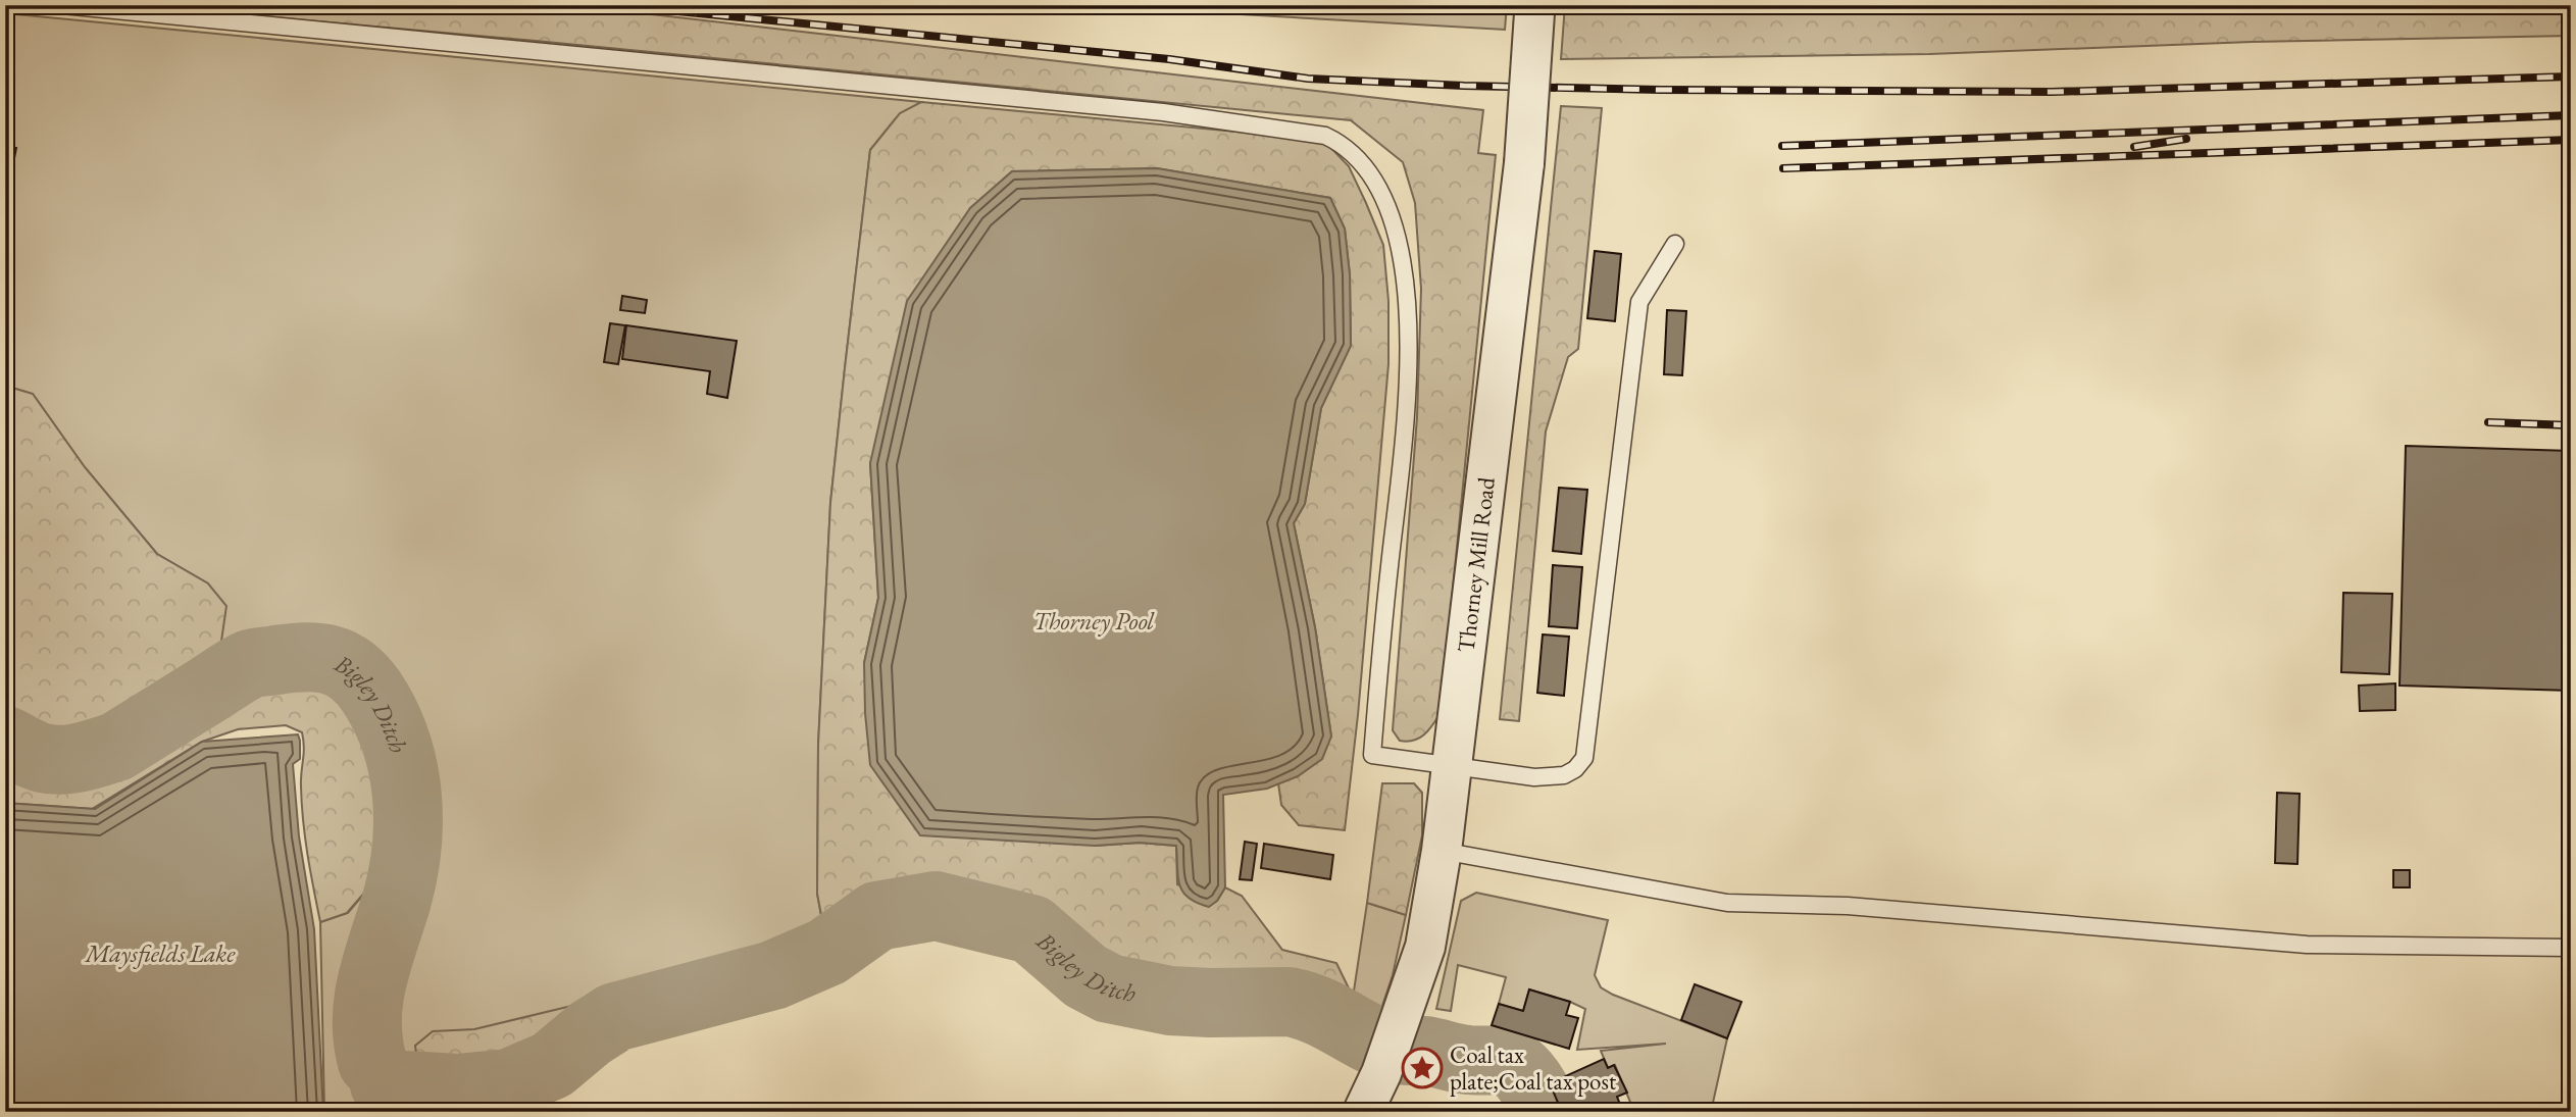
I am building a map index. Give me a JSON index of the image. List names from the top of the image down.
{
  "streets": {
    "street": ["Thorney Mill Road"]
  },
  "water": ["Thorney Pool", "Bigley Ditch", "Maysfields Lake"],
  "places": {
    "place": ["Coal tax plate;Coal tax post"]
  }
}
